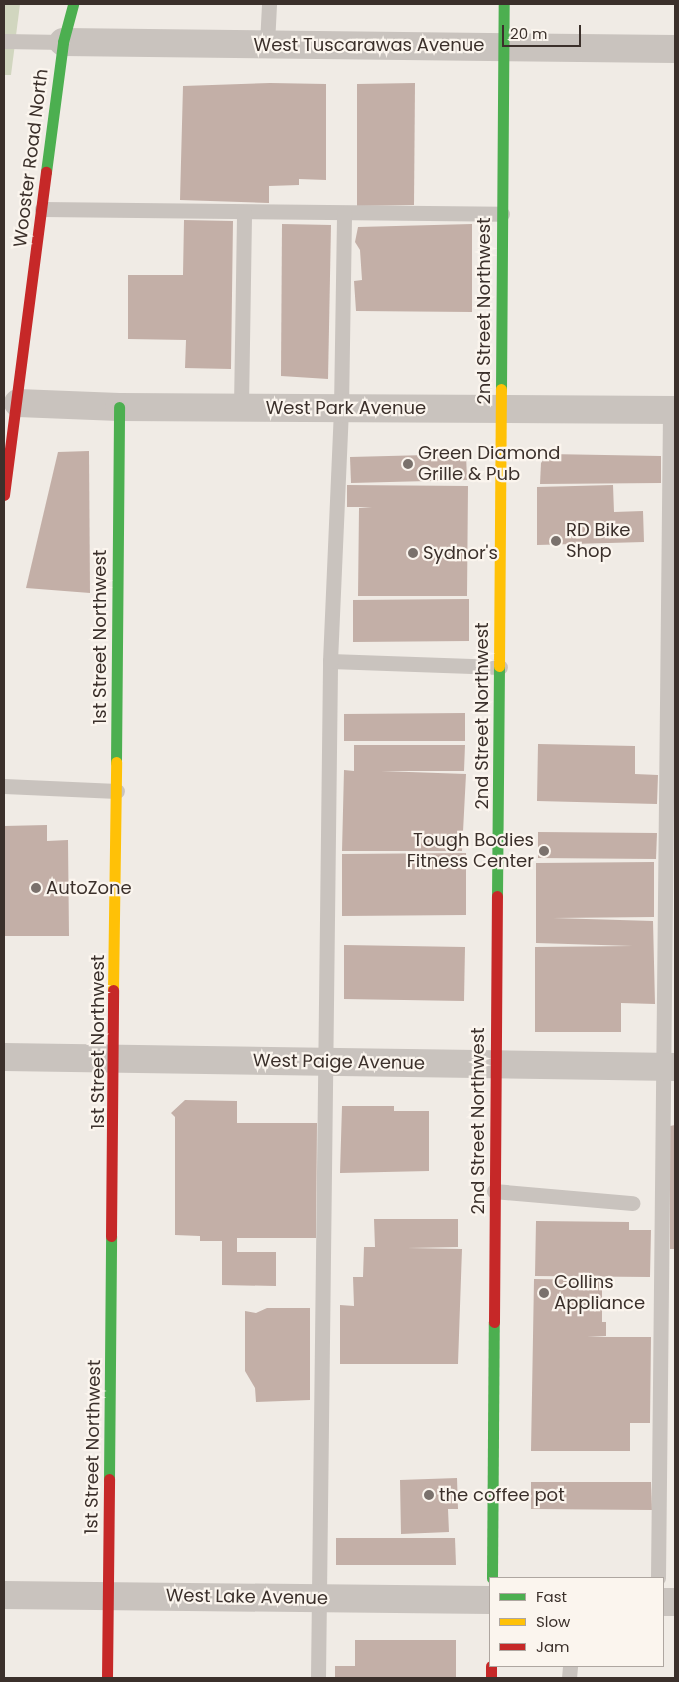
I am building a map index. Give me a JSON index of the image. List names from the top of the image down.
{
  "streets": {
    "street": [
      "West Tuscarawas Avenue",
      "Wooster Road North",
      "2nd Street Northwest",
      "West Park Avenue",
      "1st Street Northwest",
      "West Paige Avenue",
      "West Lake Avenue"
    ]
  },
  "crossings": [
    ["West Tuscarawas Avenue", "Wooster Road North"],
    ["West Tuscarawas Avenue", "2nd Street Northwest"],
    ["Wooster Road North", "West Park Avenue"],
    ["2nd Street Northwest", "West Park Avenue"],
    ["2nd Street Northwest", "West Paige Avenue"],
    ["West Park Avenue", "1st Street Northwest"],
    ["1st Street Northwest", "West Paige Avenue"],
    ["1st Street Northwest", "West Lake Avenue"]
  ],
  "places": [
    "Green Diamond Grille & Pub",
    "RD Bike Shop",
    "Sydnor's",
    "Tough Bodies Fitness Center",
    "AutoZone",
    "Collins Appliance",
    "the coffee pot"
  ],
  "legend": ["Fast", "Slow", "Jam"],
  "scale_bar": "20 m"
}
